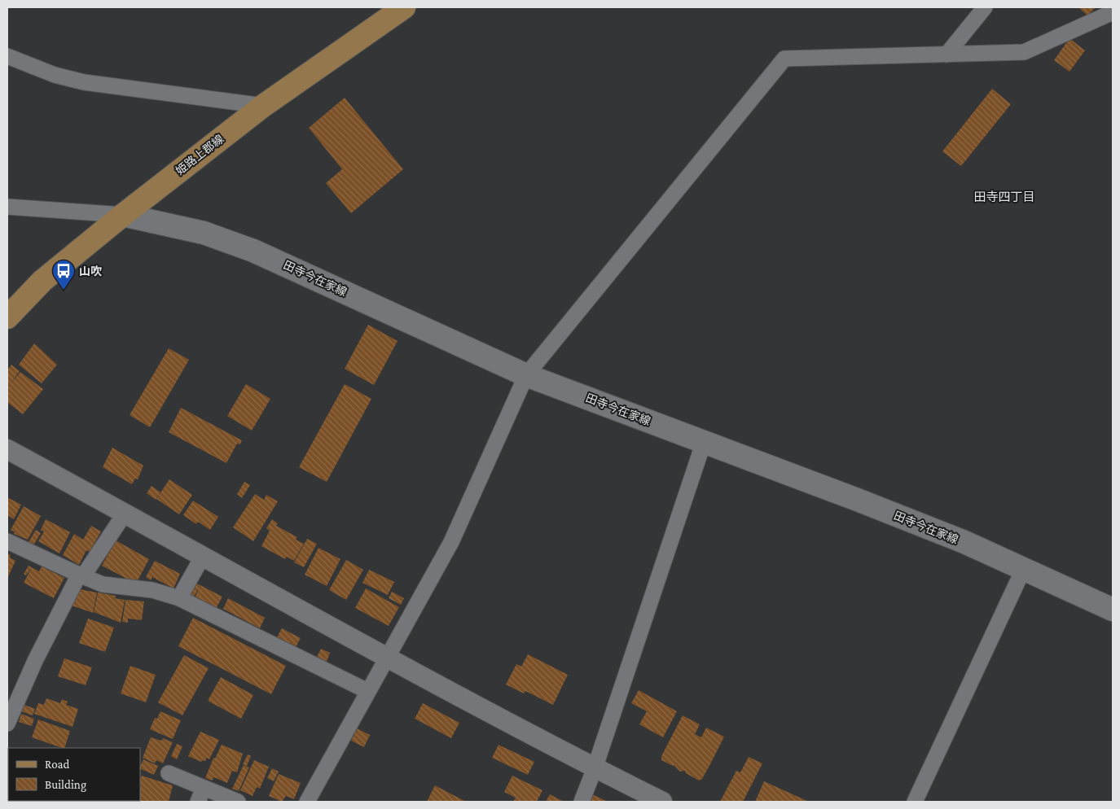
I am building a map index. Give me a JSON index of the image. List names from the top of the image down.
{
  "streets": {
    "main road": ["姫路上郡線", "田寺今在家線"]
  },
  "crossings": [
    ["姫路上郡線", "田寺今在家線"]
  ],
  "districts": ["田寺四丁目"],
  "places": {
    "bus stop": ["山吹"]
  },
  "legend": ["Road", "Building"]
}
